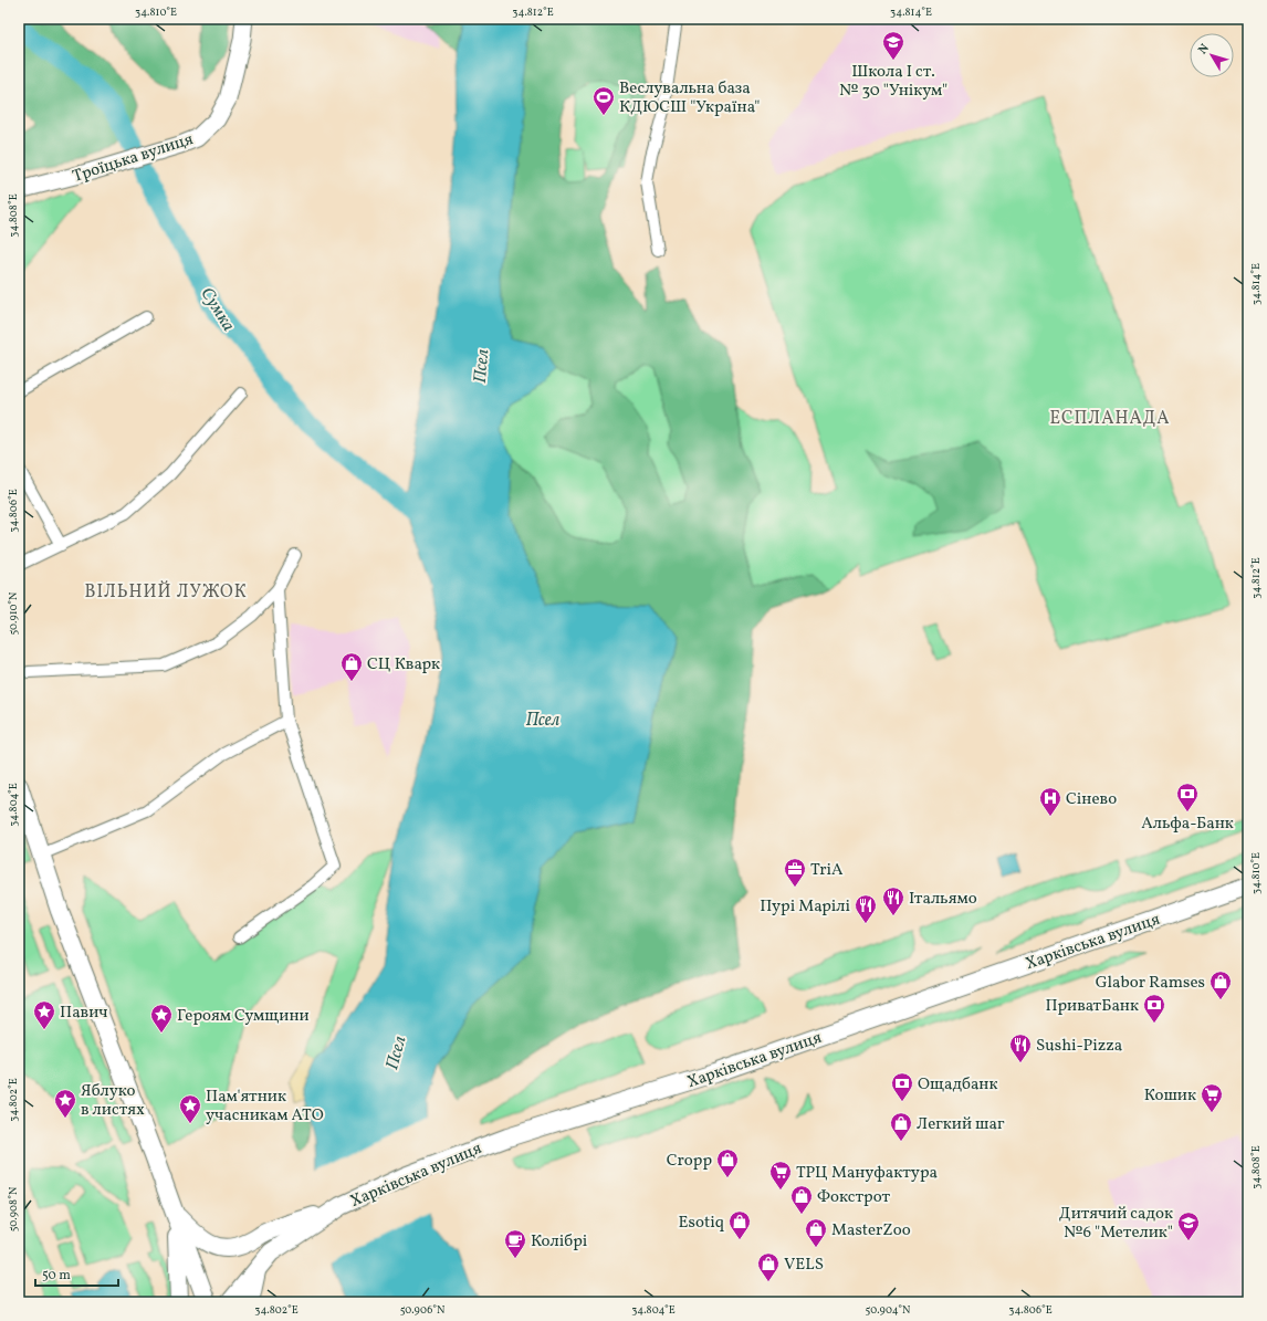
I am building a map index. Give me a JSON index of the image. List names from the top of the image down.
{
  "streets": {
    "main road": ["Троїцька вулиця", "Харківська вулиця"]
  },
  "districts": ["ЕСПЛАНАДА", "ВІЛЬНИЙ ЛУЖОК"],
  "water": ["Сумка", "Псел"],
  "places": {
    "school or university": ["Школа І ст. № 30 \"Унікум\"", "Дитячий садок №6 \"Метелик\""],
    "sports": ["Веслувальна база КДЮСШ \"Україна\""],
    "shop": [
      "СЦ Кварк",
      "Glabor Ramses",
      "Легкий шаг",
      "Cropp",
      "Фокстрот",
      "Esotiq",
      "MasterZoo",
      "VELS"
    ],
    "bank": ["Альфа-Банк", "ПриватБанк", "Ощадбанк"],
    "hospital": ["Сінево"],
    "office": ["TriA"],
    "restaurant": ["Італьямо", "Пурі Марілі", "Sushi-Pizza"],
    "place": [
      "Павич",
      "Героям Сумщини",
      "Яблуко в листях",
      "Пам'ятник учасникам АТО"
    ],
    "supermarket": ["Кошик", "ТРЦ Мануфактура"],
    "cafe": ["Колібрі"]
  },
  "scale_bar": "50 m",
  "north": "top left",
  "coordinates": [
    "34.810°E",
    "34.812°E",
    "34.814°E",
    "34.808°E",
    "34.806°E",
    "50.910°N",
    "34.804°E",
    "34.802°E",
    "50.908°N",
    "50.906°N",
    "50.904°N"
  ]
}
